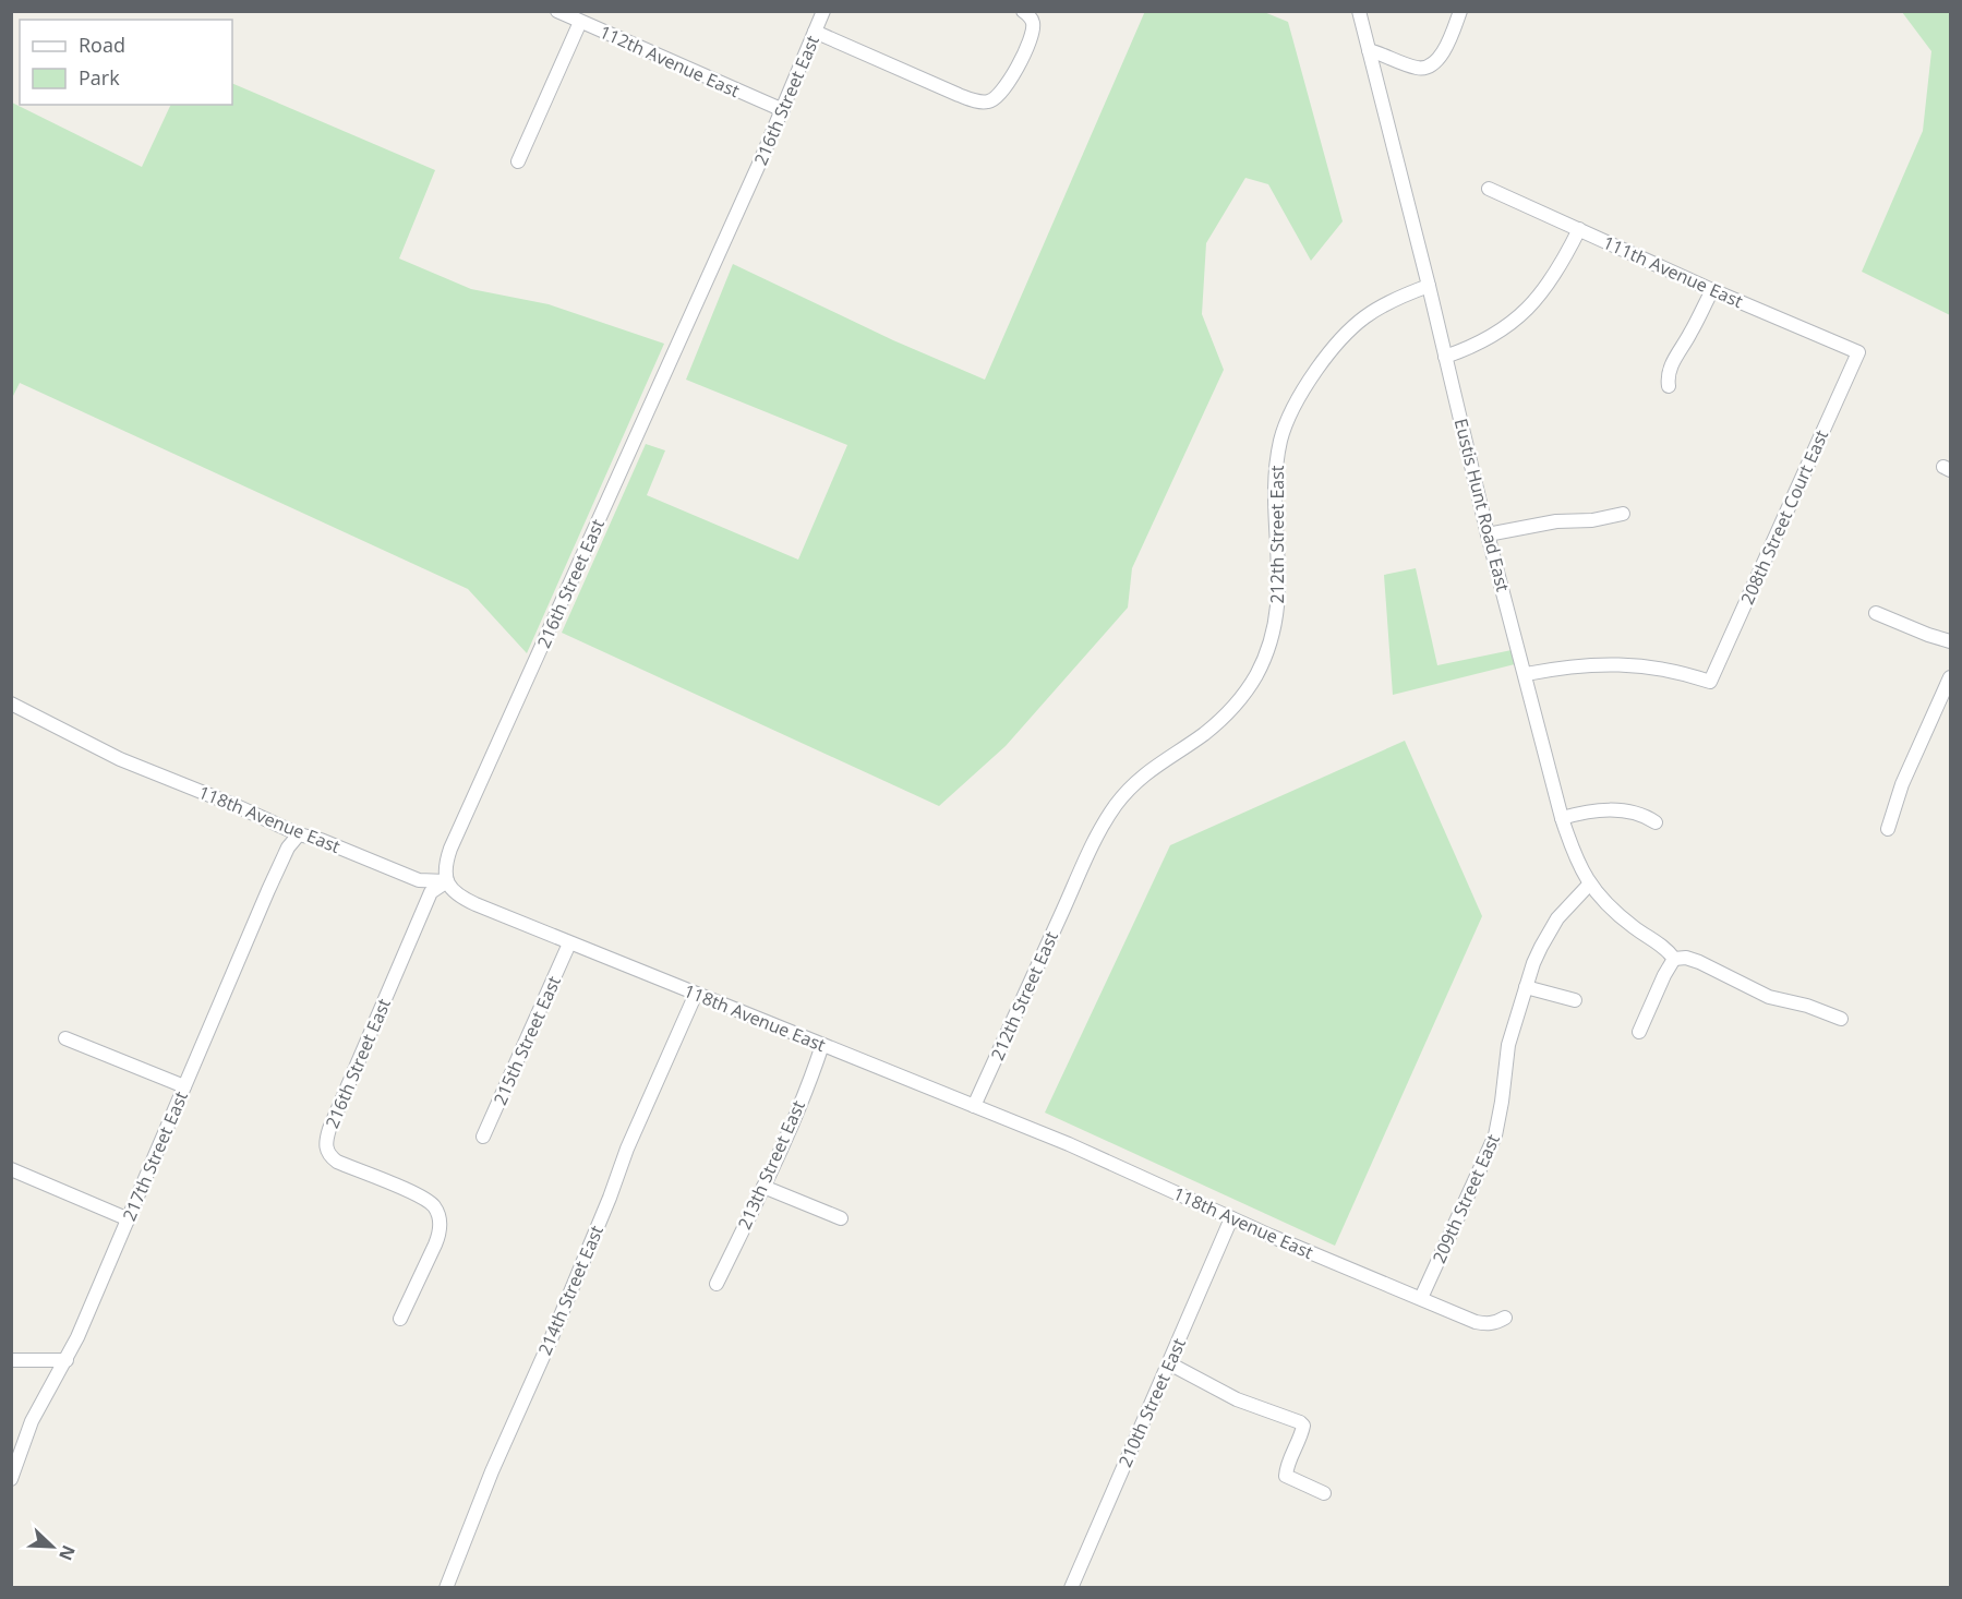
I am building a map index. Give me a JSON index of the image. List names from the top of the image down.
{
  "streets": {
    "street": [
      "112th Avenue East",
      "216th Street East",
      "111th Avenue East",
      "Eustis Hunt Road East",
      "208th Street Court East",
      "212th Street East",
      "118th Avenue East",
      "215th Street East",
      "217th Street East",
      "213th Street East",
      "209th Street East",
      "214th Street East",
      "210th Street East"
    ]
  },
  "crossings": [
    ["112th Avenue East", "216th Street East"],
    ["216th Street East", "118th Avenue East"],
    ["111th Avenue East", "208th Street Court East"],
    ["Eustis Hunt Road East", "208th Street Court East"],
    ["Eustis Hunt Road East", "212th Street East"],
    ["Eustis Hunt Road East", "209th Street East"],
    ["212th Street East", "118th Avenue East"],
    ["118th Avenue East", "215th Street East"],
    ["118th Avenue East", "217th Street East"],
    ["118th Avenue East", "213th Street East"],
    ["118th Avenue East", "209th Street East"],
    ["118th Avenue East", "214th Street East"],
    ["118th Avenue East", "210th Street East"]
  ],
  "legend": ["Road", "Park"],
  "north": "bottom right"
}
